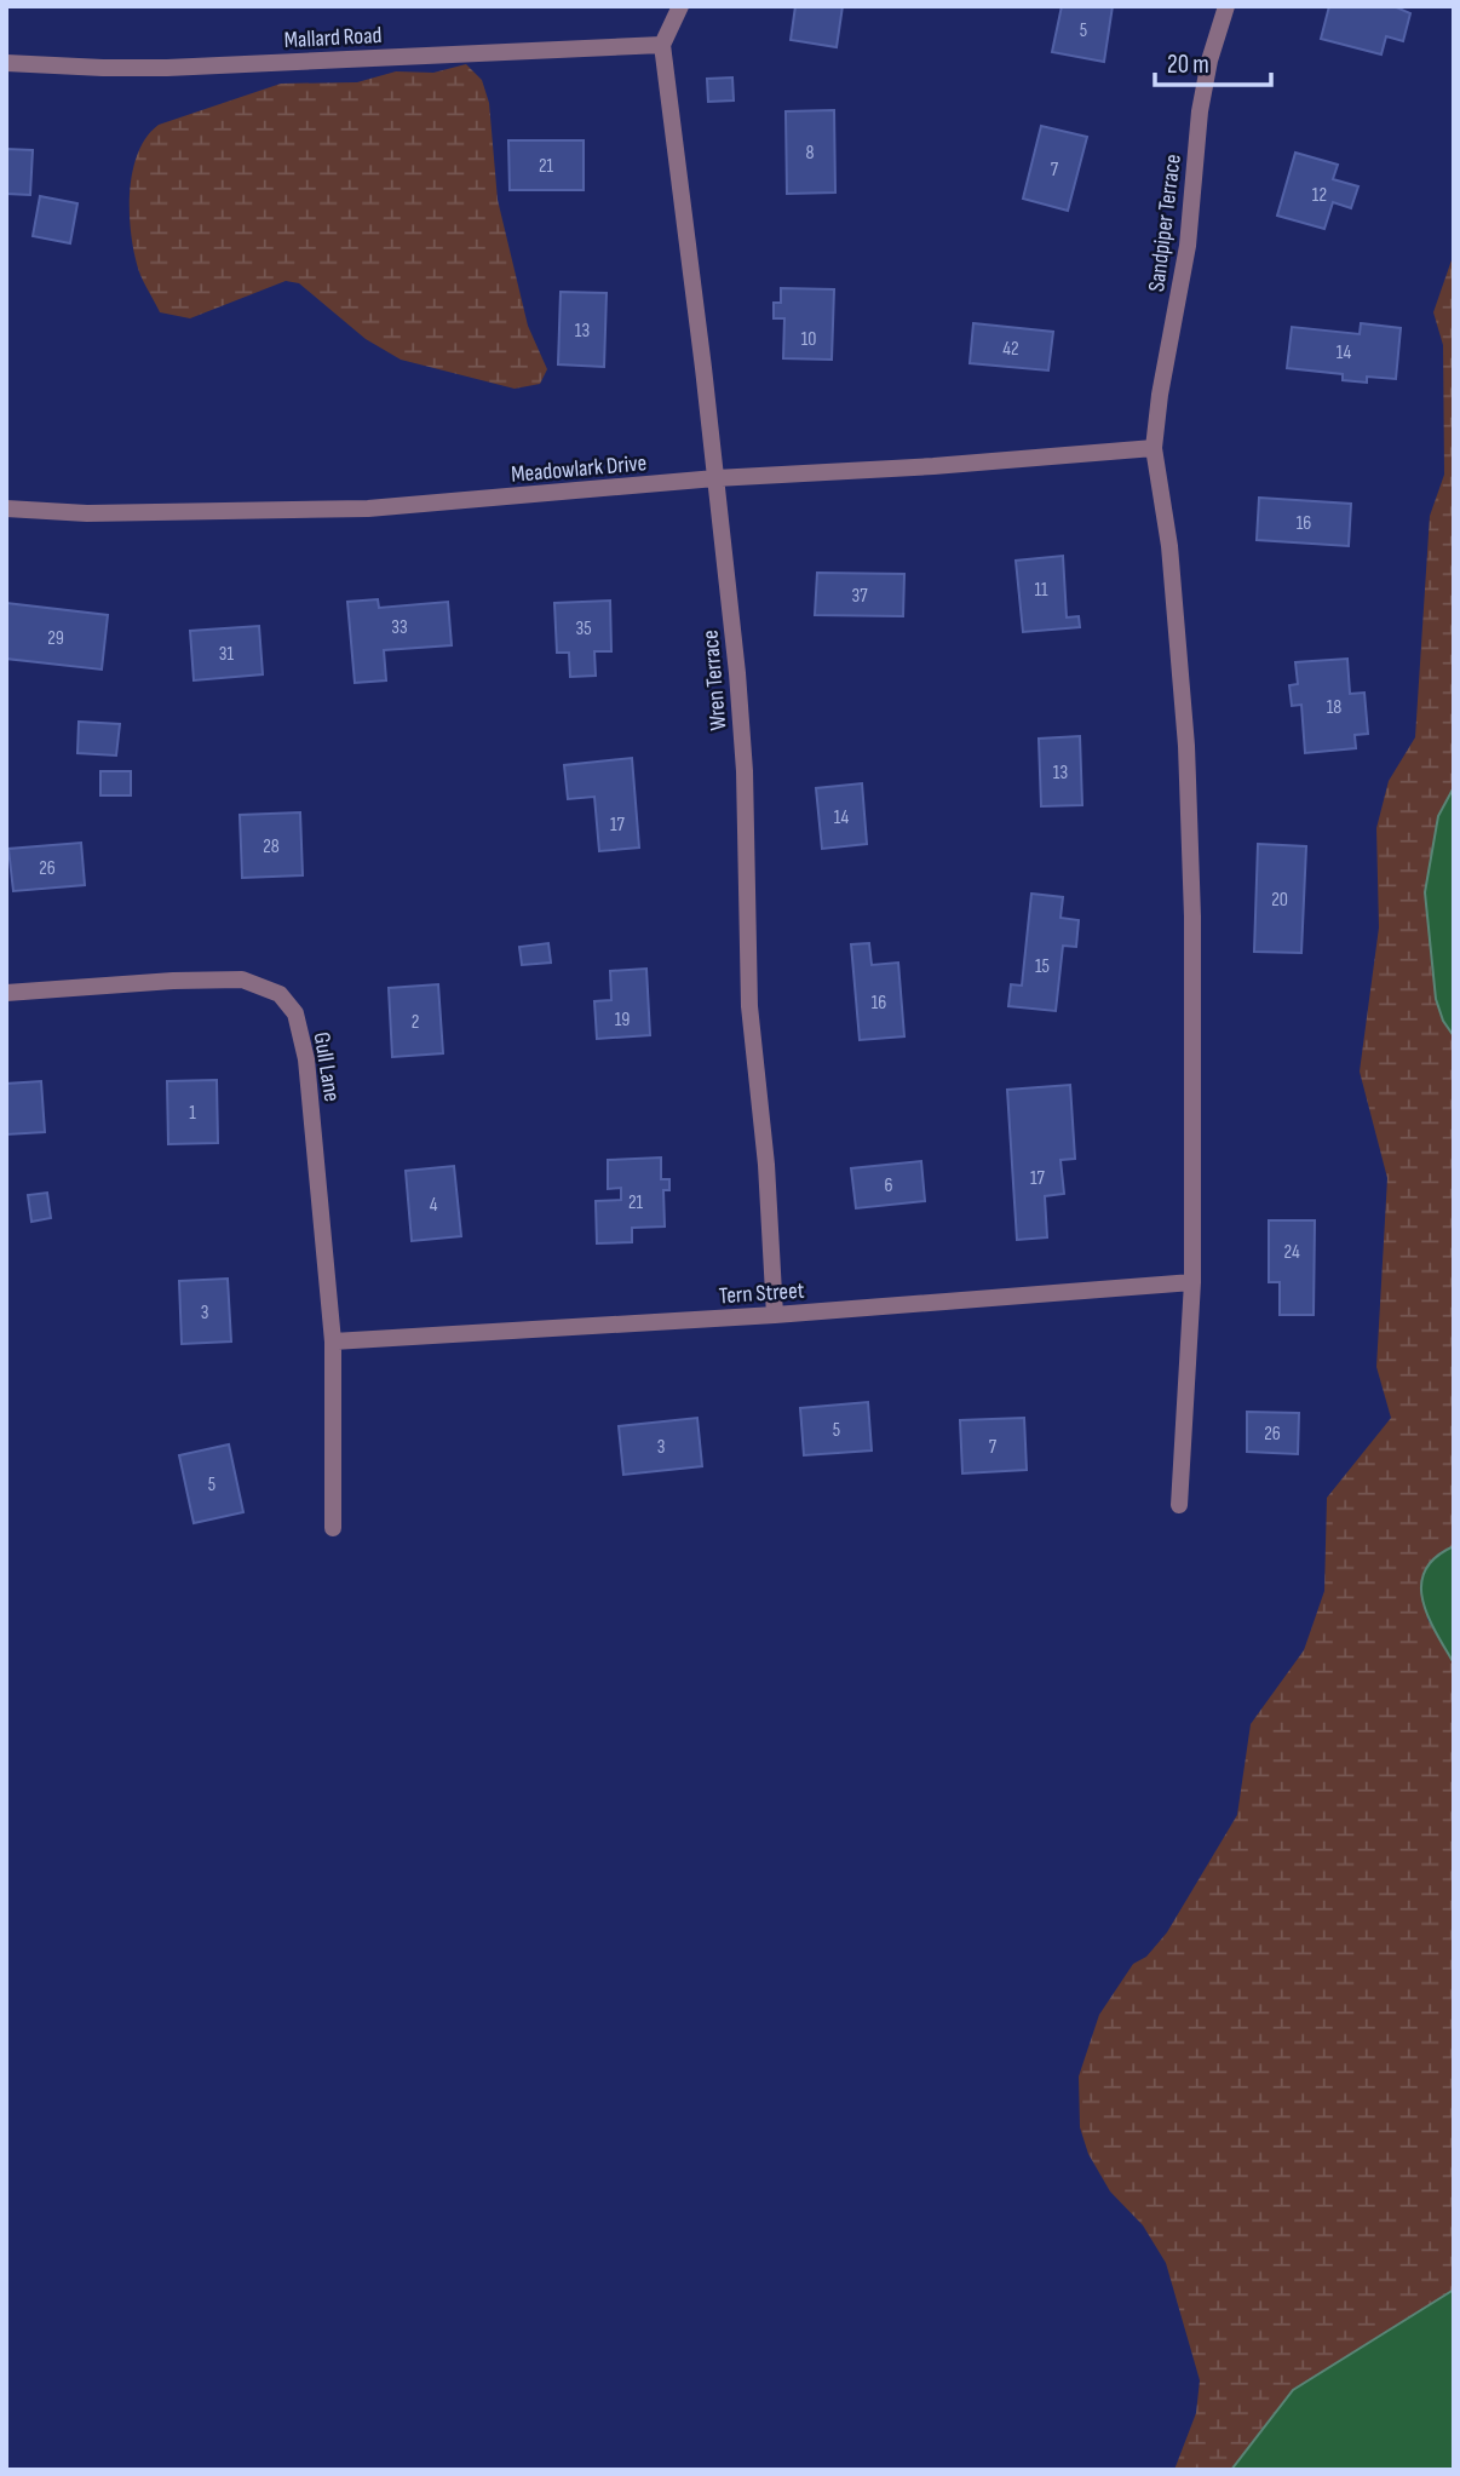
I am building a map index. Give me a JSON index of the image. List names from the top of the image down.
{
  "streets": {
    "street": [
      "Mallard Road",
      "Sandpiper Terrace",
      "Meadowlark Drive",
      "Wren Terrace",
      "Gull Lane",
      "Tern Street"
    ]
  },
  "crossings": [
    ["Mallard Road", "Wren Terrace"],
    ["Sandpiper Terrace", "Meadowlark Drive"],
    ["Sandpiper Terrace", "Tern Street"],
    ["Meadowlark Drive", "Wren Terrace"],
    ["Wren Terrace", "Tern Street"],
    ["Gull Lane", "Tern Street"]
  ],
  "house_numbers": [
    "5",
    "8",
    "21",
    "7",
    "12",
    "13",
    "10",
    "42",
    "14",
    "16",
    "11",
    "37",
    "33",
    "35",
    "29",
    "31",
    "18",
    "13",
    "14",
    "17",
    "28",
    "26",
    "20",
    "15",
    "16",
    "19",
    "2",
    "1",
    "17",
    "6",
    "21",
    "4",
    "24",
    "3",
    "5",
    "26",
    "3",
    "7",
    "5"
  ],
  "scale_bar": "20 m"
}
